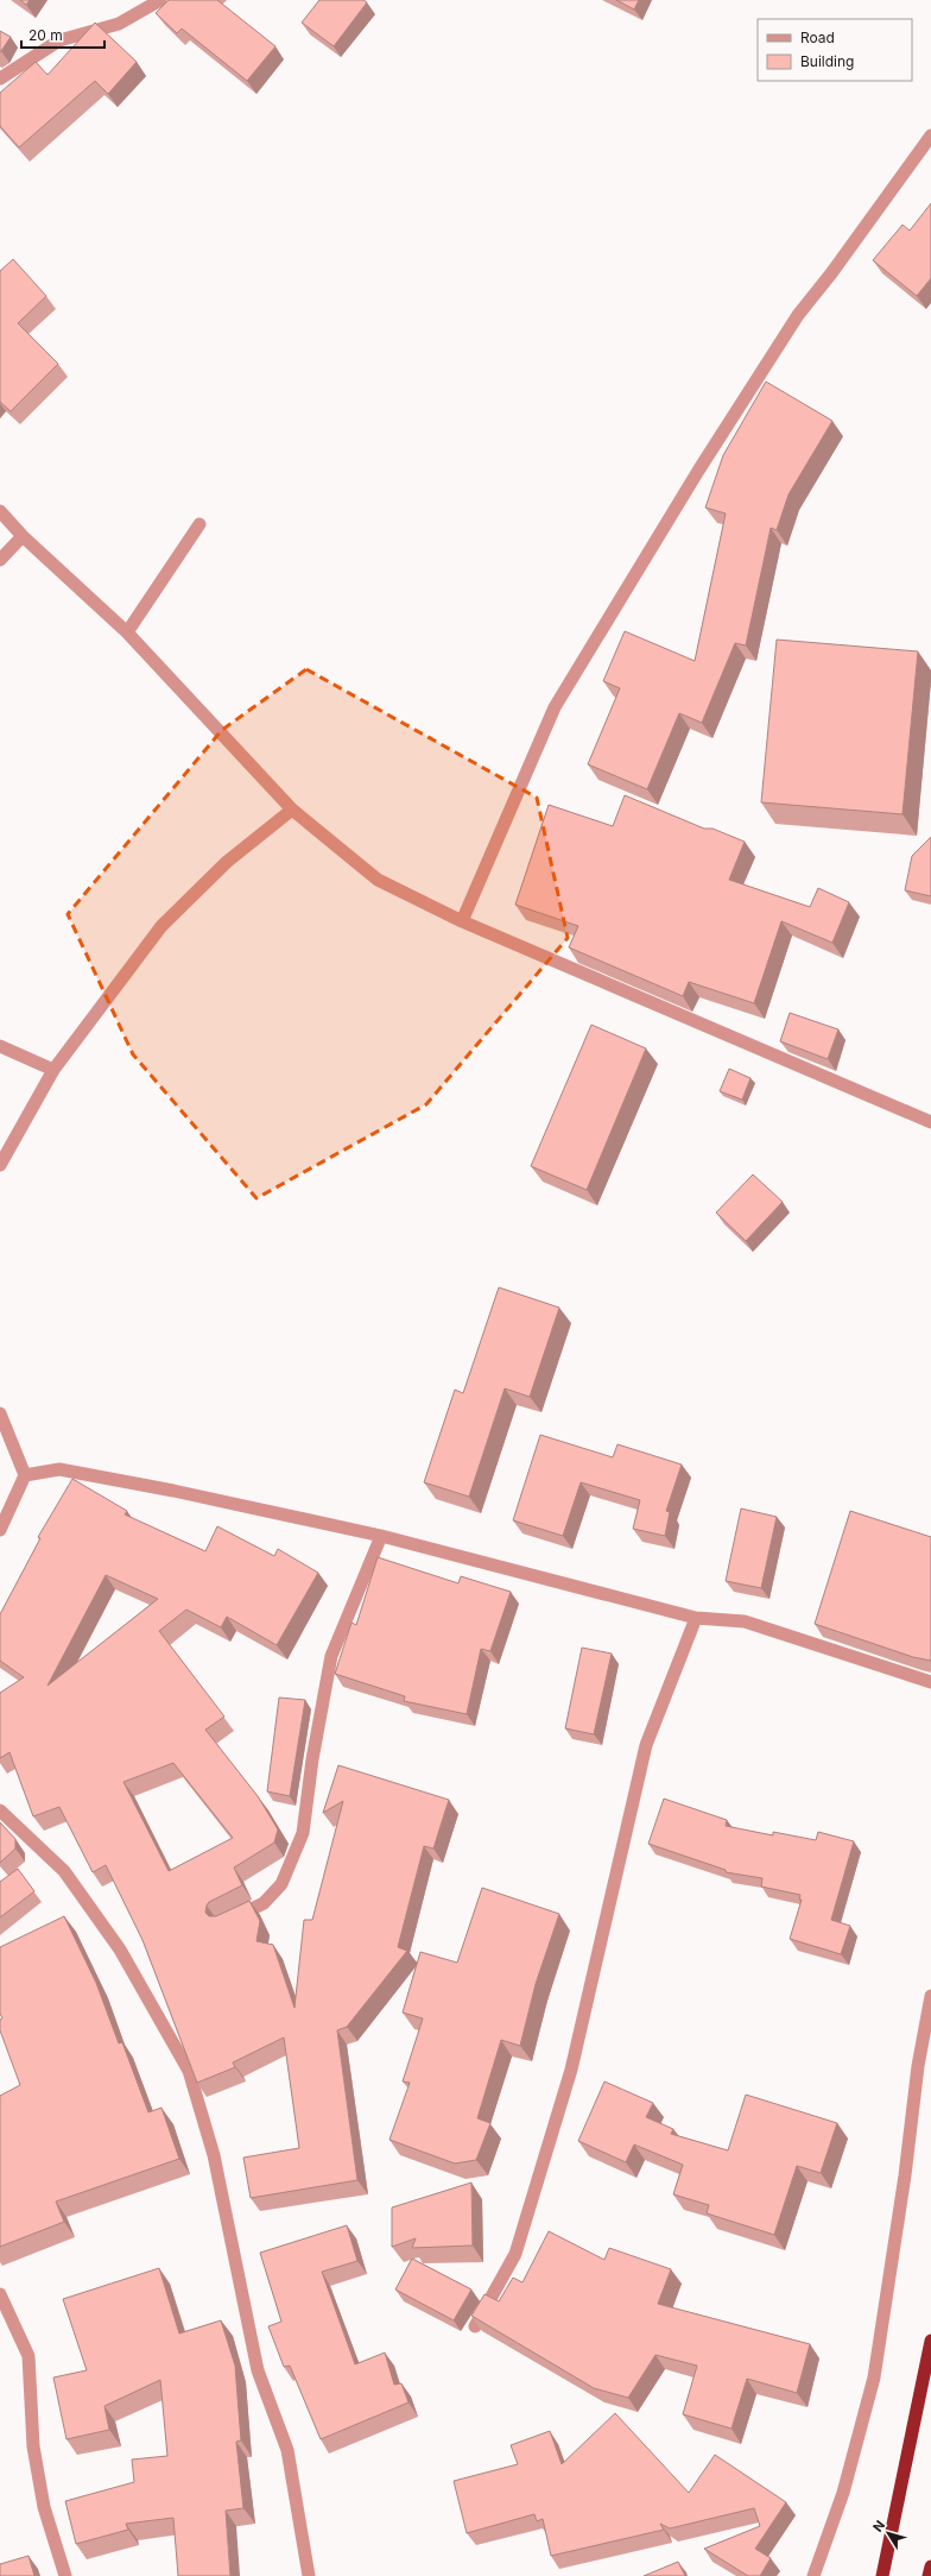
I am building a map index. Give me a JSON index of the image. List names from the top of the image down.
{
  "legend": ["Road", "Building"],
  "scale_bar": "20 m",
  "north": "top left"
}
